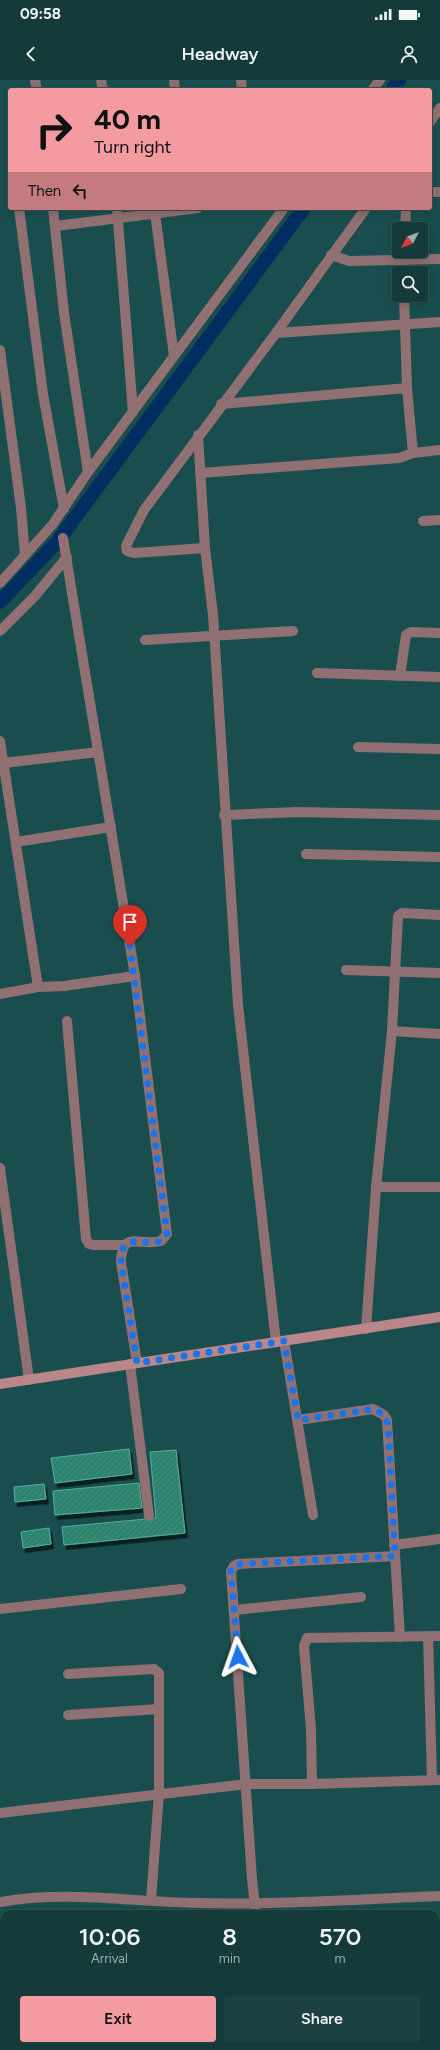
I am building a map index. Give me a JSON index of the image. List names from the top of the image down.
{
  "north": "bottom left",
  "page": {
    "status": "09:58",
    "header": "Headway",
    "turn": ["40 m", "Turn right"],
    "then": "Then",
    "eta": [
      "10:06",
      "Arrival",
      "8",
      "min",
      "570",
      "m"
    ],
    "buttons": ["Exit", "Share"]
  }
}
